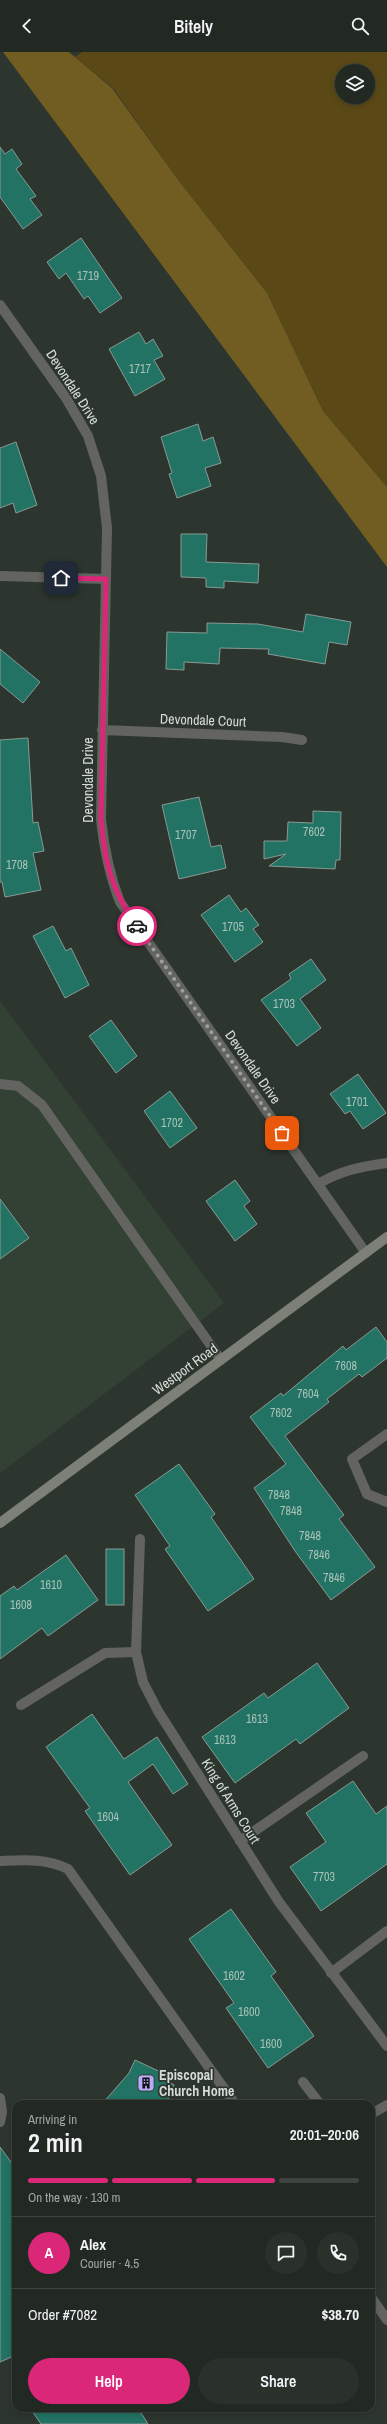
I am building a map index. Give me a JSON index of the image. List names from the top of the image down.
{
  "streets": {
    "main road": ["Westport Road"],
    "street": ["Devondale Drive", "Devondale Court", "King of Arms Court"]
  },
  "crossings": [
    ["Devondale Drive", "Devondale Court"],
    ["Devondale Drive", "Westport Road"]
  ],
  "places": {
    "building": ["Episcopal Church Home"]
  },
  "house_numbers": [
    "1719",
    "1717",
    "7602",
    "1707",
    "1708",
    "1705",
    "1703",
    "1701",
    "1702",
    "7608",
    "7604",
    "7602",
    "7848",
    "7848",
    "7848",
    "7846",
    "7846",
    "1610",
    "1608",
    "1613",
    "1613",
    "1604",
    "7703",
    "1602",
    "1600",
    "1600"
  ],
  "page": {
    "header": "Bitely",
    "heading": ["2 min", "Arriving in", "20:01–20:06"],
    "panel": [
      "Alex",
      "Courier · 4.5",
      "Order #7082",
      "$38.70"
    ],
    "bar": "On the way · 130 m",
    "round": "A",
    "buttons": ["Help", "Share"]
  }
}
